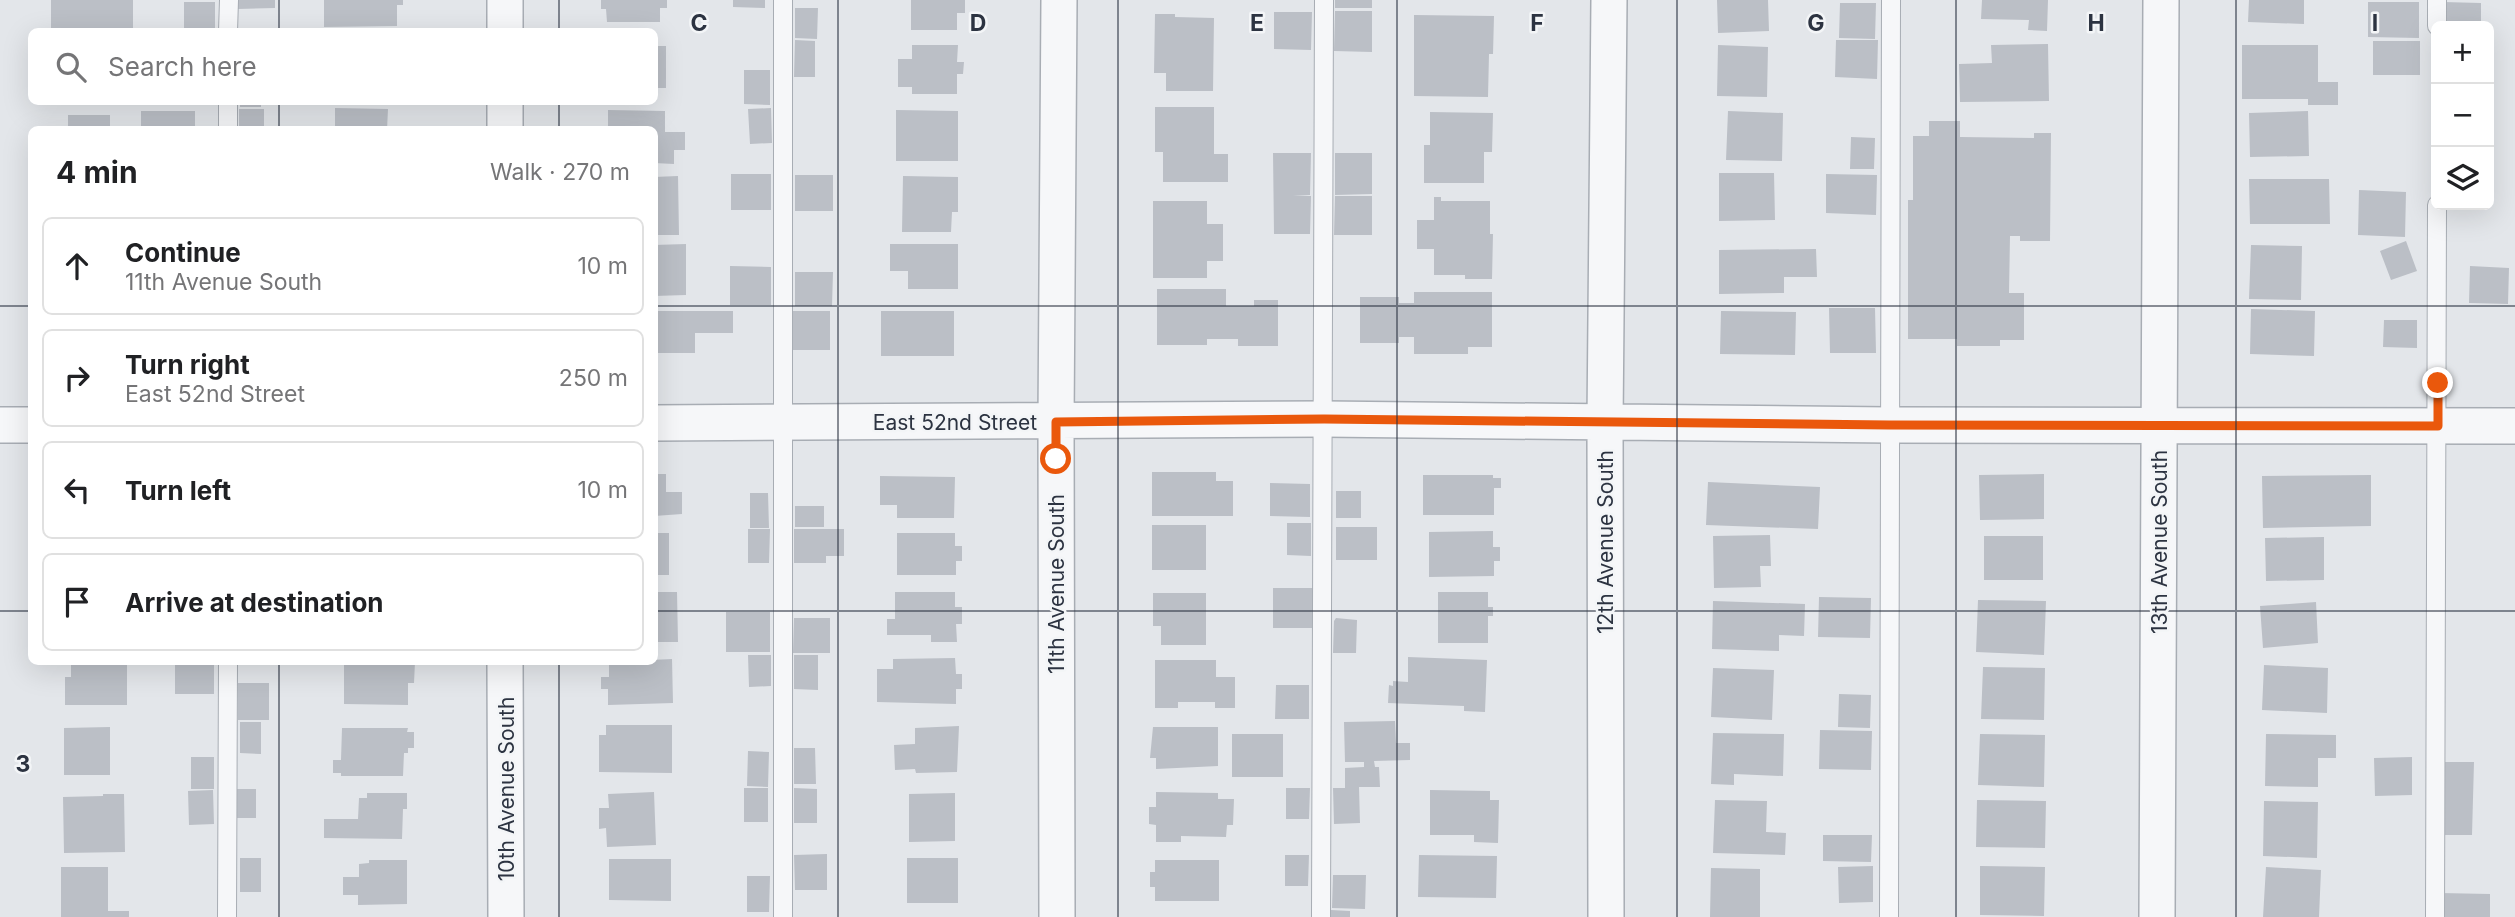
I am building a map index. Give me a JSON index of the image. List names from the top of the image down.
{
  "streets": {
    "street": [
      "East 52nd Street",
      "12th Avenue South",
      "13th Avenue South",
      "11th Avenue South",
      "10th Avenue South"
    ]
  },
  "crossings": [
    ["East 52nd Street", "12th Avenue South"],
    ["East 52nd Street", "13th Avenue South"],
    ["East 52nd Street", "11th Avenue South"]
  ],
  "page": {
    "map_buttons": ["+", "−"],
    "search": "Search here",
    "heading": ["4 min", "Walk · 270 m"],
    "list": [
      ["Continue", "11th Avenue South", "10 m"],
      ["Turn right", "East 52nd Street", "250 m"],
      ["Turn left", "10 m"],
      "Arrive at destination"
    ]
  },
  "grid": {
    "columns": [
      "C",
      "D",
      "E",
      "F",
      "G",
      "H",
      "I"
    ],
    "rows": ["3"]
  }
}
